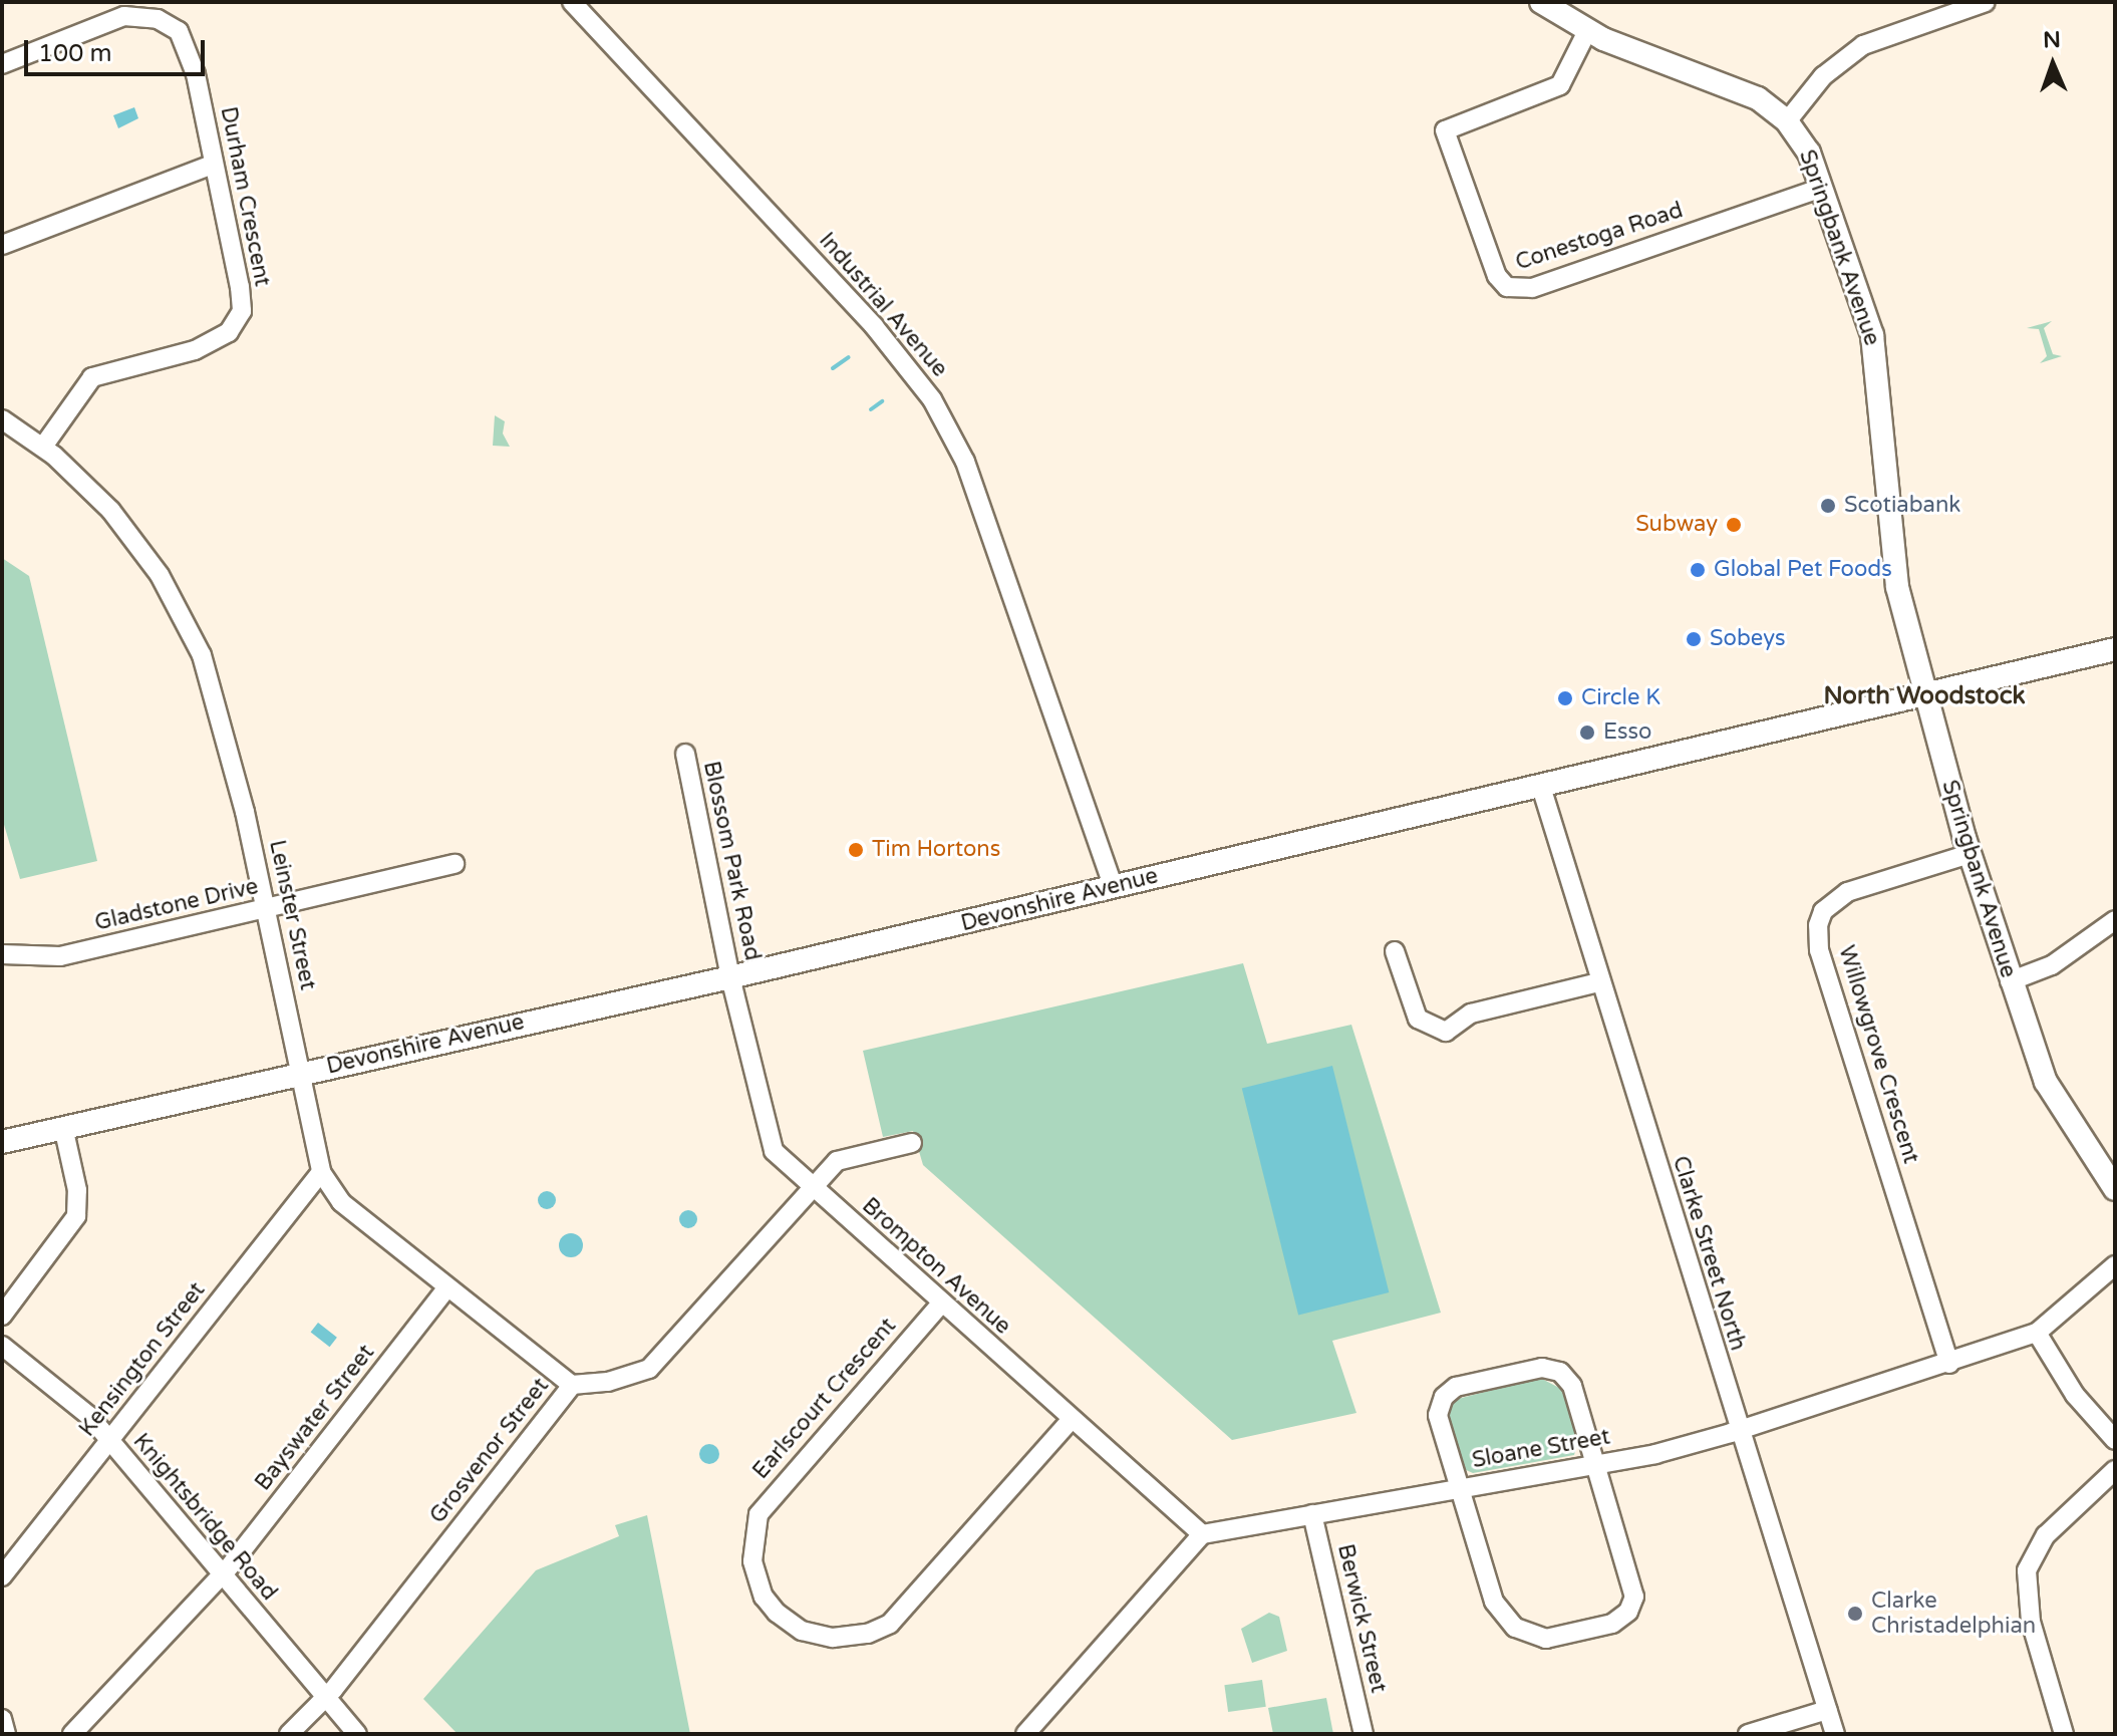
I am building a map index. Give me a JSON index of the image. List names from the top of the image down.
{
  "streets": {
    "main road": ["Springbank Avenue", "Devonshire Avenue"],
    "street": [
      "Durham Crescent",
      "Conestoga Road",
      "Industrial Avenue",
      "Blossom Park Road",
      "Gladstone Drive",
      "Leinster Street",
      "Willowgrove Crescent",
      "Clarke Street North",
      "Brompton Avenue",
      "Kensington Street",
      "Earlscourt Crescent",
      "Bayswater Street",
      "Sloane Street",
      "Grosvenor Street",
      "Knightsbridge Road",
      "Berwick Street"
    ]
  },
  "crossings": [
    ["Durham Crescent", "Leinster Street"],
    ["Conestoga Road", "Springbank Avenue"],
    ["Springbank Avenue", "Devonshire Avenue"],
    ["Springbank Avenue", "Willowgrove Crescent"],
    ["Industrial Avenue", "Devonshire Avenue"],
    ["Blossom Park Road", "Devonshire Avenue"],
    ["Blossom Park Road", "Brompton Avenue"],
    ["Devonshire Avenue", "Leinster Street"],
    ["Devonshire Avenue", "Clarke Street North"],
    ["Devonshire Avenue", "Brompton Avenue"],
    ["Gladstone Drive", "Leinster Street"],
    ["Leinster Street", "Kensington Street"],
    ["Leinster Street", "Bayswater Street"],
    ["Leinster Street", "Grosvenor Street"],
    ["Willowgrove Crescent", "Sloane Street"],
    ["Clarke Street North", "Sloane Street"],
    ["Brompton Avenue", "Earlscourt Crescent"],
    ["Brompton Avenue", "Sloane Street"],
    ["Brompton Avenue", "Grosvenor Street"],
    ["Kensington Street", "Knightsbridge Road"],
    ["Bayswater Street", "Knightsbridge Road"],
    ["Sloane Street", "Berwick Street"],
    ["Grosvenor Street", "Knightsbridge Road"]
  ],
  "districts": ["North Woodstock"],
  "places": [
    "Scotiabank",
    "Subway",
    "Global Pet Foods",
    "Sobeys",
    "Circle K",
    "Esso",
    "Tim Hortons",
    "Clarke Christadelphian"
  ],
  "scale_bar": "100 m",
  "north": "top"
}
